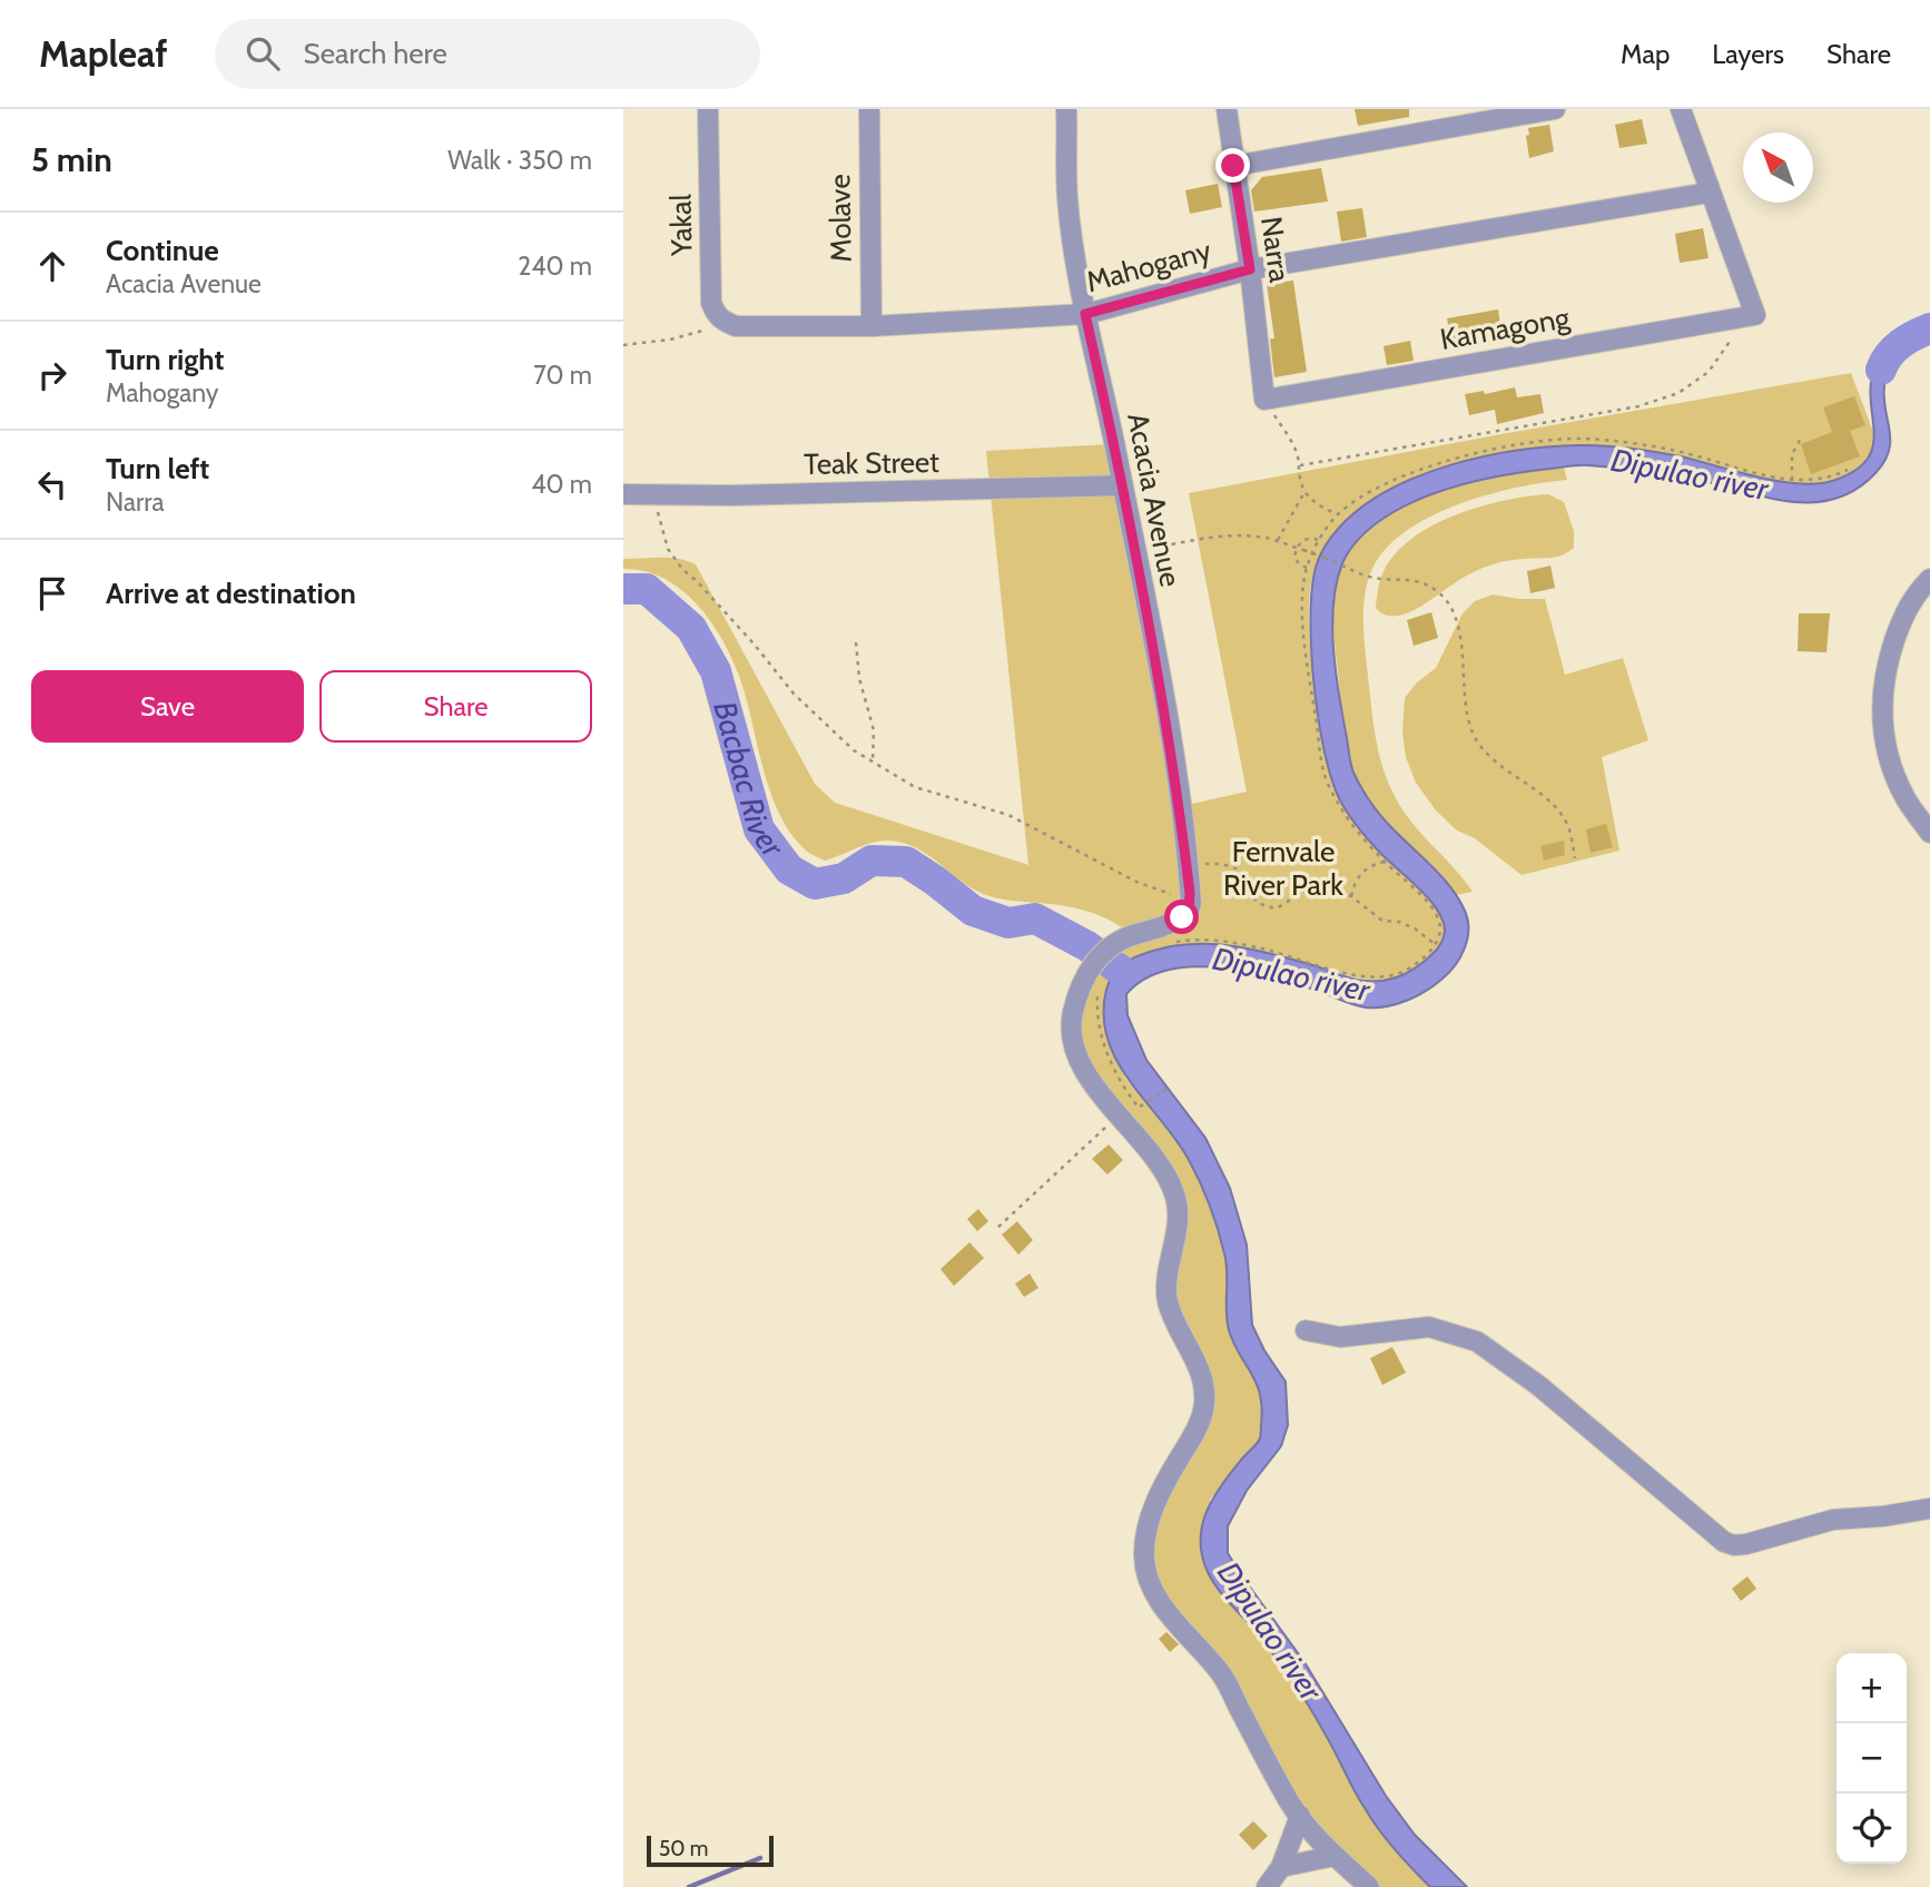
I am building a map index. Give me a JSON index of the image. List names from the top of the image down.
{
  "streets": {
    "street": [
      "Molave",
      "Yakal",
      "Narra",
      "Mahogany",
      "Kamagong",
      "Teak Street",
      "Acacia Avenue"
    ]
  },
  "crossings": [
    ["Molave", "Mahogany"],
    ["Yakal", "Mahogany"],
    ["Narra", "Mahogany"],
    ["Narra", "Kamagong"],
    ["Mahogany", "Acacia Avenue"],
    ["Teak Street", "Acacia Avenue"]
  ],
  "water": ["Dipulao river", "Bacbac River"],
  "parks": ["Fernvale River Park"],
  "scale_bar": "50 m",
  "north": "top left",
  "page": {
    "header": "Mapleaf",
    "search": "Search here",
    "nav": ["Map", "Layers", "Share"],
    "heading": ["5 min", "Walk · 350 m"],
    "list": [
      ["Continue", "Acacia Avenue", "240 m"],
      ["Turn right", "Mahogany", "70 m"],
      ["Turn left", "Narra", "40 m"],
      "Arrive at destination"
    ],
    "buttons": ["Save", "Share"],
    "map_buttons": ["+", "−"],
    "scale": "50 m"
  }
}
